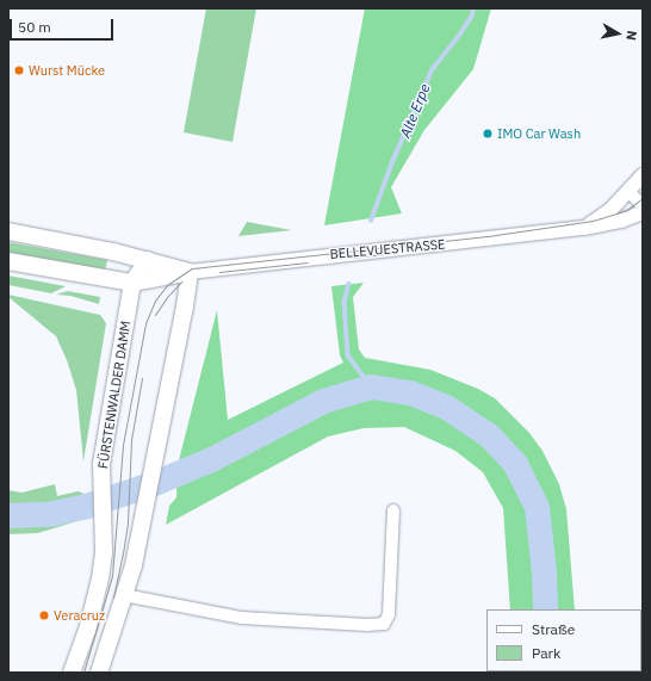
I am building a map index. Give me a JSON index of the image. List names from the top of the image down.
{
  "streets": {
    "main road": ["FÜRSTENWALDER DAMM"],
    "street": ["BELLEVUESTRASSE"]
  },
  "water": ["Alte Erpe"],
  "places": ["Wurst Mücke", "IMO Car Wash", "Veracruz"],
  "legend": ["Straße", "Park"],
  "scale_bar": "50 m",
  "north": "right"
}
